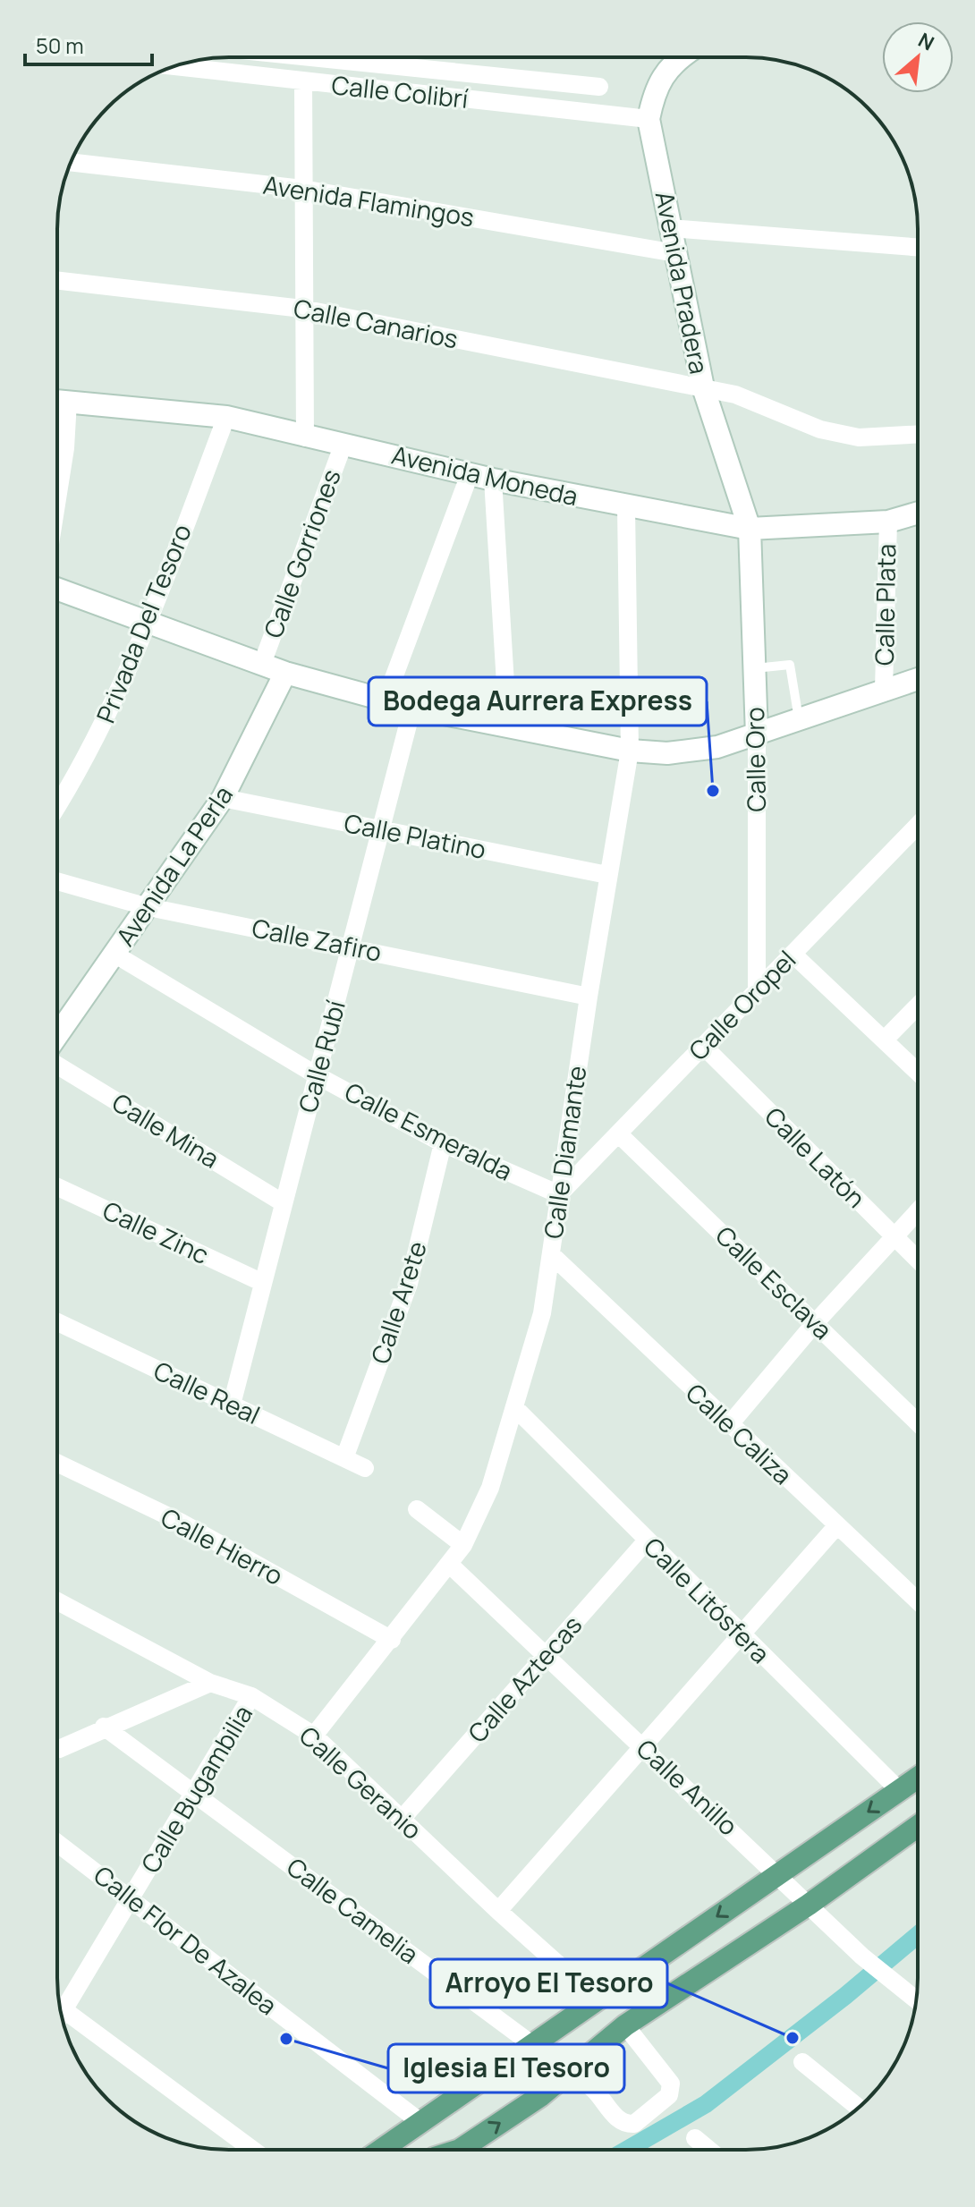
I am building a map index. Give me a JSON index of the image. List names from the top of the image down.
{
  "streets": {
    "main road": [
      "Avenida Pradera",
      "Avenida Moneda",
      "Calle Oro",
      "Avenida La Perla"
    ],
    "street": [
      "Calle Colibrí",
      "Avenida Flamingos",
      "Calle Canarios",
      "Calle Gorriones",
      "Calle Plata",
      "Privada Del Tesoro",
      "Calle Platino",
      "Calle Zafiro",
      "Calle Oropel",
      "Calle Rubí",
      "Calle Mina",
      "Calle Esmeralda",
      "Calle Diamante",
      "Calle Latón",
      "Calle Zinc",
      "Calle Esclava",
      "Calle Arete",
      "Calle Real",
      "Calle Caliza",
      "Calle Hierro",
      "Calle Litósfera",
      "Calle Aztecas",
      "Calle Geranio",
      "Calle Anillo",
      "Calle Bugambilia",
      "Calle Camelia",
      "Calle Flor De Azalea"
    ]
  },
  "crossings": [
    ["Calle Colibrí", "Avenida Pradera"],
    ["Calle Colibrí", "Calle Gorriones"],
    ["Avenida Flamingos", "Avenida Pradera"],
    ["Avenida Flamingos", "Calle Gorriones"],
    ["Avenida Pradera", "Calle Canarios"],
    ["Avenida Pradera", "Avenida Moneda"],
    ["Avenida Pradera", "Calle Oro"],
    ["Calle Canarios", "Calle Gorriones"],
    ["Avenida Moneda", "Calle Gorriones"],
    ["Avenida Moneda", "Calle Plata"],
    ["Avenida Moneda", "Privada Del Tesoro"],
    ["Avenida Moneda", "Calle Oro"],
    ["Avenida Moneda", "Calle Diamante"],
    ["Calle Oro", "Calle Oropel"],
    ["Calle Platino", "Avenida La Perla"],
    ["Calle Platino", "Calle Rubí"],
    ["Calle Platino", "Calle Diamante"],
    ["Avenida La Perla", "Calle Zafiro"],
    ["Avenida La Perla", "Calle Esmeralda"],
    ["Calle Zafiro", "Calle Rubí"],
    ["Calle Zafiro", "Calle Diamante"],
    ["Calle Oropel", "Calle Esmeralda"],
    ["Calle Oropel", "Calle Diamante"],
    ["Calle Oropel", "Calle Latón"],
    ["Calle Oropel", "Calle Esclava"],
    ["Calle Rubí", "Calle Mina"],
    ["Calle Rubí", "Calle Esmeralda"],
    ["Calle Rubí", "Calle Zinc"],
    ["Calle Rubí", "Calle Real"],
    ["Calle Esmeralda", "Calle Diamante"],
    ["Calle Esmeralda", "Calle Arete"],
    ["Calle Diamante", "Calle Caliza"],
    ["Calle Diamante", "Calle Hierro"],
    ["Calle Diamante", "Calle Litósfera"],
    ["Calle Diamante", "Calle Geranio"],
    ["Calle Diamante", "Calle Anillo"],
    ["Calle Arete", "Calle Real"],
    ["Calle Litósfera", "Calle Aztecas"],
    ["Calle Aztecas", "Calle Geranio"],
    ["Calle Aztecas", "Calle Anillo"],
    ["Calle Geranio", "Calle Bugambilia"],
    ["Calle Bugambilia", "Calle Camelia"],
    ["Calle Bugambilia", "Calle Flor De Azalea"]
  ],
  "places": ["Bodega Aurrera Express", "Arroyo El Tesoro", "Iglesia El Tesoro"],
  "scale_bar": "50 m",
  "north": "top right"
}
